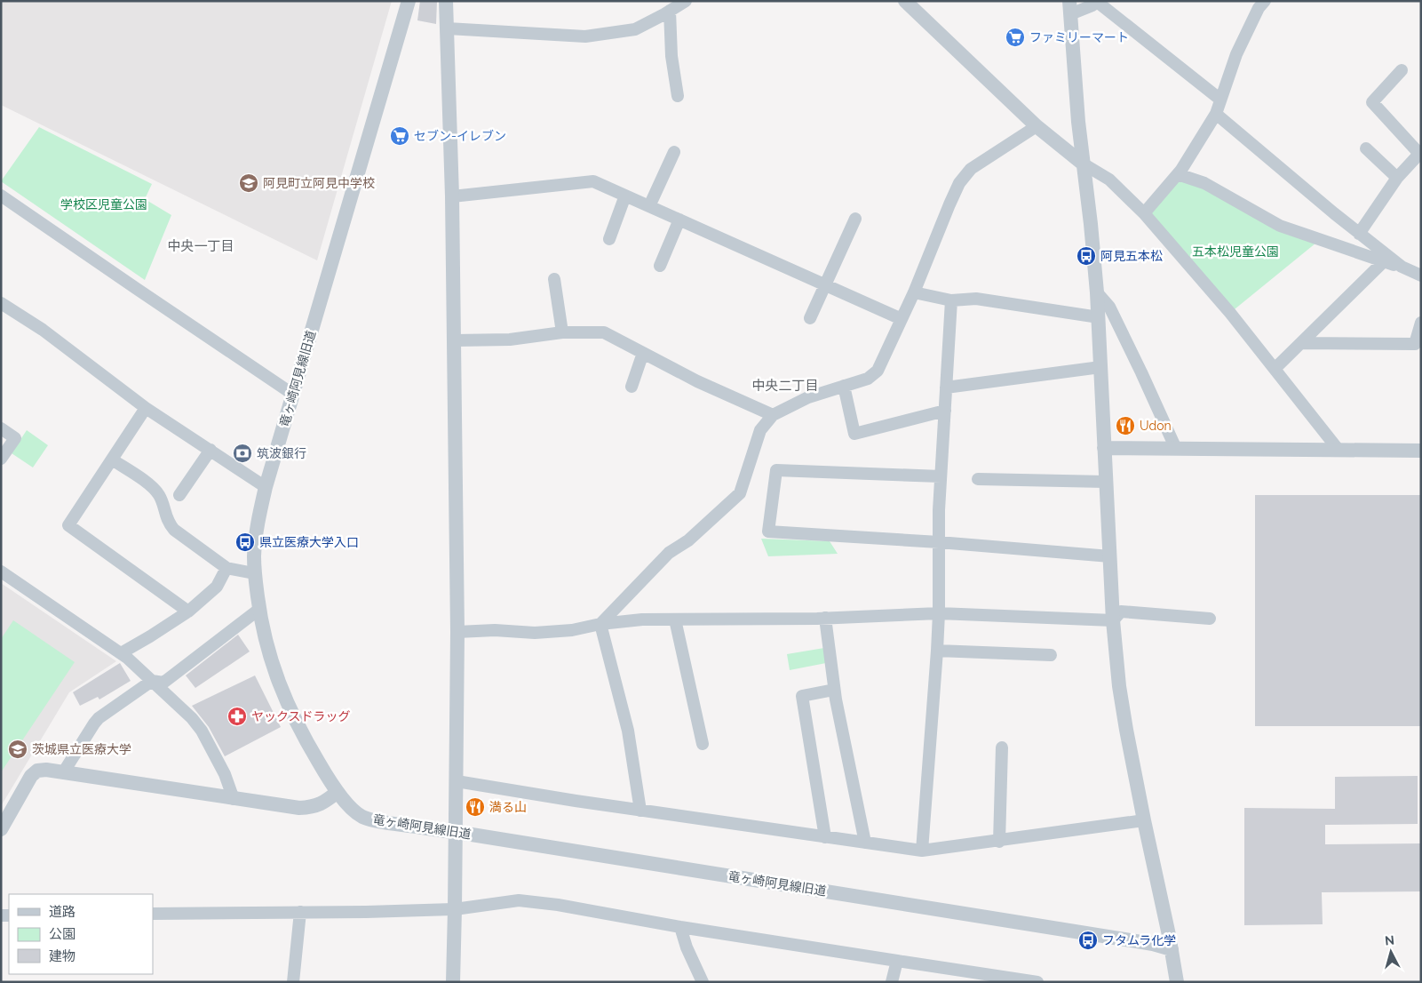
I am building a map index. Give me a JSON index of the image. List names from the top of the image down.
{
  "streets": {
    "street": ["竜ヶ崎阿見線旧道"]
  },
  "districts": ["中央一丁目", "中央二丁目"],
  "parks": ["学校区児童公園", "五本松児童公園"],
  "places": {
    "supermarket": ["ファミリーマート", "セブン-イレブン"],
    "school or university": ["阿見町立阿見中学校", "茨城県立医療大学"],
    "bus stop": ["阿見五本松", "県立医療大学入口", "フタムラ化学"],
    "restaurant": ["Udon", "満る山"],
    "bank": ["筑波銀行"],
    "pharmacy": ["ヤックスドラッグ"]
  },
  "legend": ["道路", "公園", "建物"],
  "north": "top"
}
